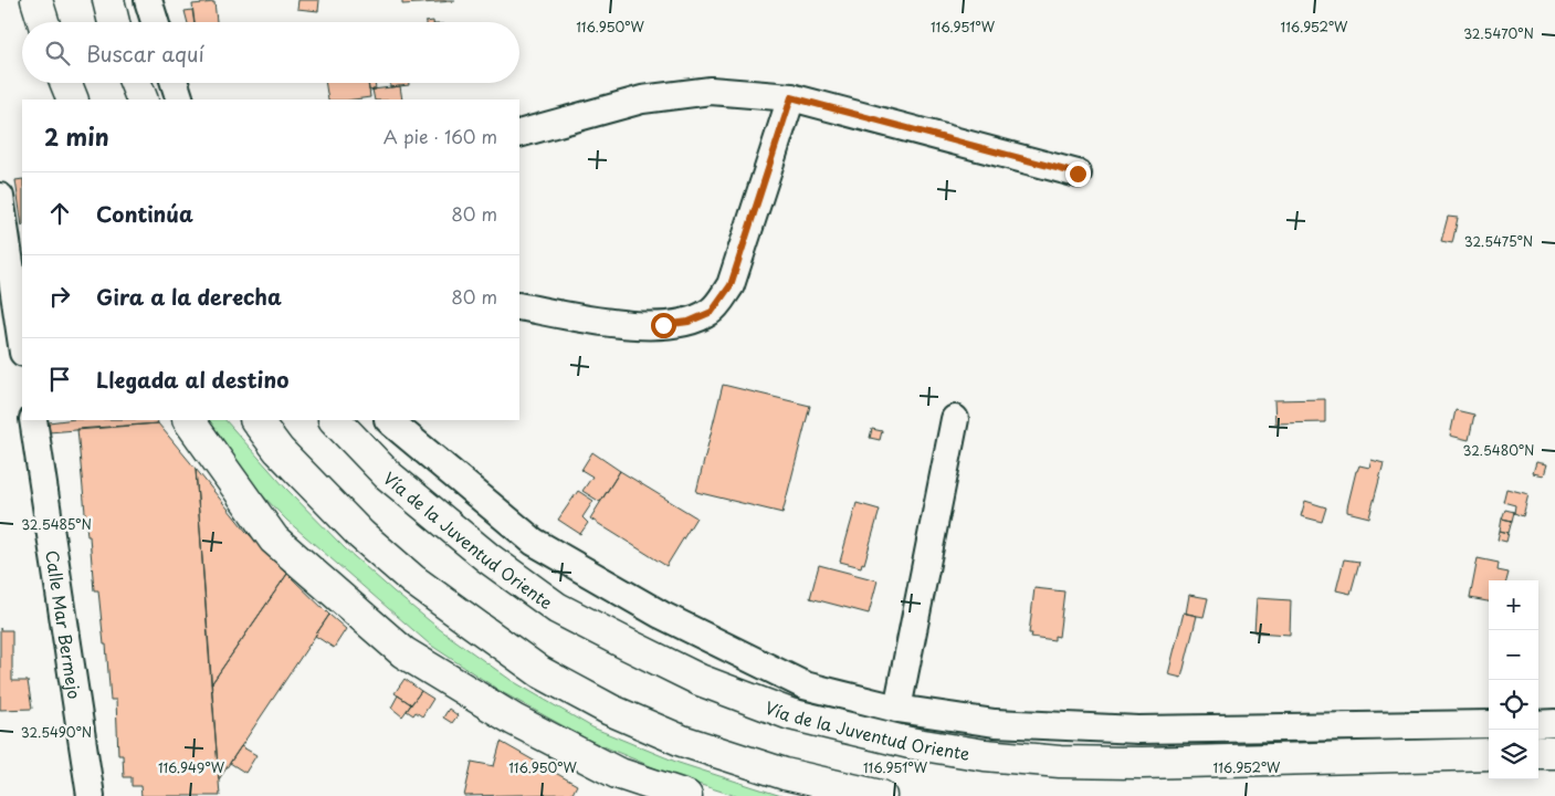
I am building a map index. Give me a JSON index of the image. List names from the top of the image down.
{
  "streets": {
    "highway": ["Vía de la Juventud Oriente"],
    "street": ["Calle Mar Bermejo"]
  },
  "page": {
    "search": "Buscar aquí",
    "heading": ["2 min", "A pie · 160 m"],
    "list": [
      ["Continúa", "80 m"],
      ["Gira a la derecha", "80 m"],
      "Llegada al destino"
    ],
    "map_buttons": ["+", "−"]
  },
  "coordinates": [
    "116.950°W",
    "116.951°W",
    "116.952°W",
    "32.5470°N",
    "32.5475°N",
    "32.5480°N",
    "32.5485°N",
    "32.5490°N",
    "116.949°W"
  ]
}
